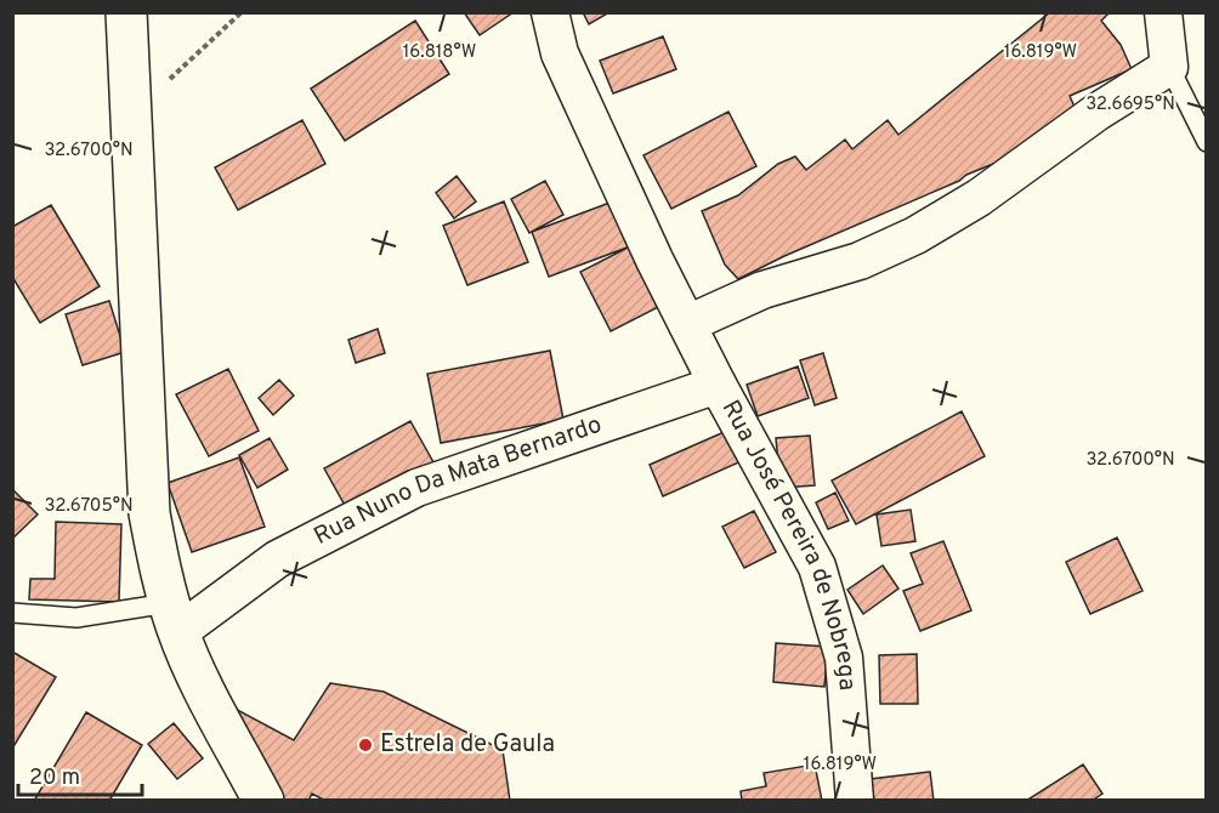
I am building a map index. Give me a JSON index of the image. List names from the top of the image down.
{
  "streets": {
    "street": ["Rua Nuno Da Mata Bernardo", "Rua José Pereira de Nobrega"]
  },
  "crossings": [
    ["Rua Nuno Da Mata Bernardo", "Rua José Pereira de Nobrega"]
  ],
  "places": ["Estrela de Gaula"],
  "scale_bar": "20 m",
  "coordinates": [
    "16.818°W",
    "16.819°W",
    "32.6695°N",
    "32.6700°N",
    "32.6705°N"
  ]
}
